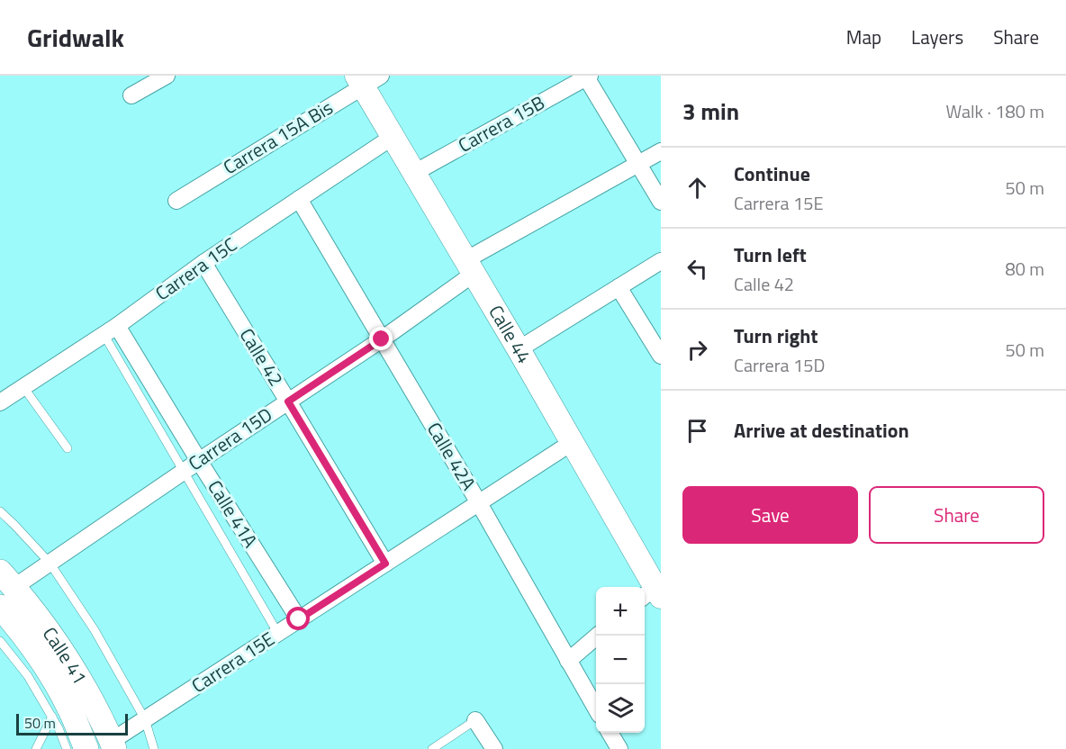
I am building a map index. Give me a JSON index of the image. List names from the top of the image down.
{
  "streets": {
    "main road": ["Calle 41"],
    "street": [
      "Carrera 15B",
      "Carrera 15A Bis",
      "Carrera 15C",
      "Calle 44",
      "Calle 42",
      "Carrera 15D",
      "Calle 42A",
      "Calle 41A",
      "Carrera 15E"
    ]
  },
  "crossings": [
    ["Carrera 15B", "Calle 44"],
    ["Carrera 15A Bis", "Calle 44"],
    ["Carrera 15C", "Calle 44"],
    ["Carrera 15C", "Calle 42"],
    ["Carrera 15C", "Calle 42A"],
    ["Carrera 15C", "Calle 41A"],
    ["Calle 44", "Carrera 15D"],
    ["Calle 44", "Carrera 15E"],
    ["Calle 42", "Carrera 15D"],
    ["Calle 42", "Carrera 15E"],
    ["Carrera 15D", "Calle 42A"],
    ["Carrera 15D", "Calle 41A"],
    ["Carrera 15D", "Calle 41"],
    ["Calle 42A", "Carrera 15E"],
    ["Calle 41A", "Carrera 15E"],
    ["Calle 41", "Carrera 15E"]
  ],
  "scale_bar": "50 m",
  "page": {
    "header": "Gridwalk",
    "nav": ["Map", "Layers", "Share"],
    "heading": ["3 min", "Walk · 180 m"],
    "list": [
      ["Continue", "Carrera 15E", "50 m"],
      ["Turn left", "Calle 42", "80 m"],
      ["Turn right", "Carrera 15D", "50 m"],
      "Arrive at destination"
    ],
    "buttons": ["Save", "Share"],
    "map_buttons": ["+", "−"],
    "scale": "50 m"
  }
}
